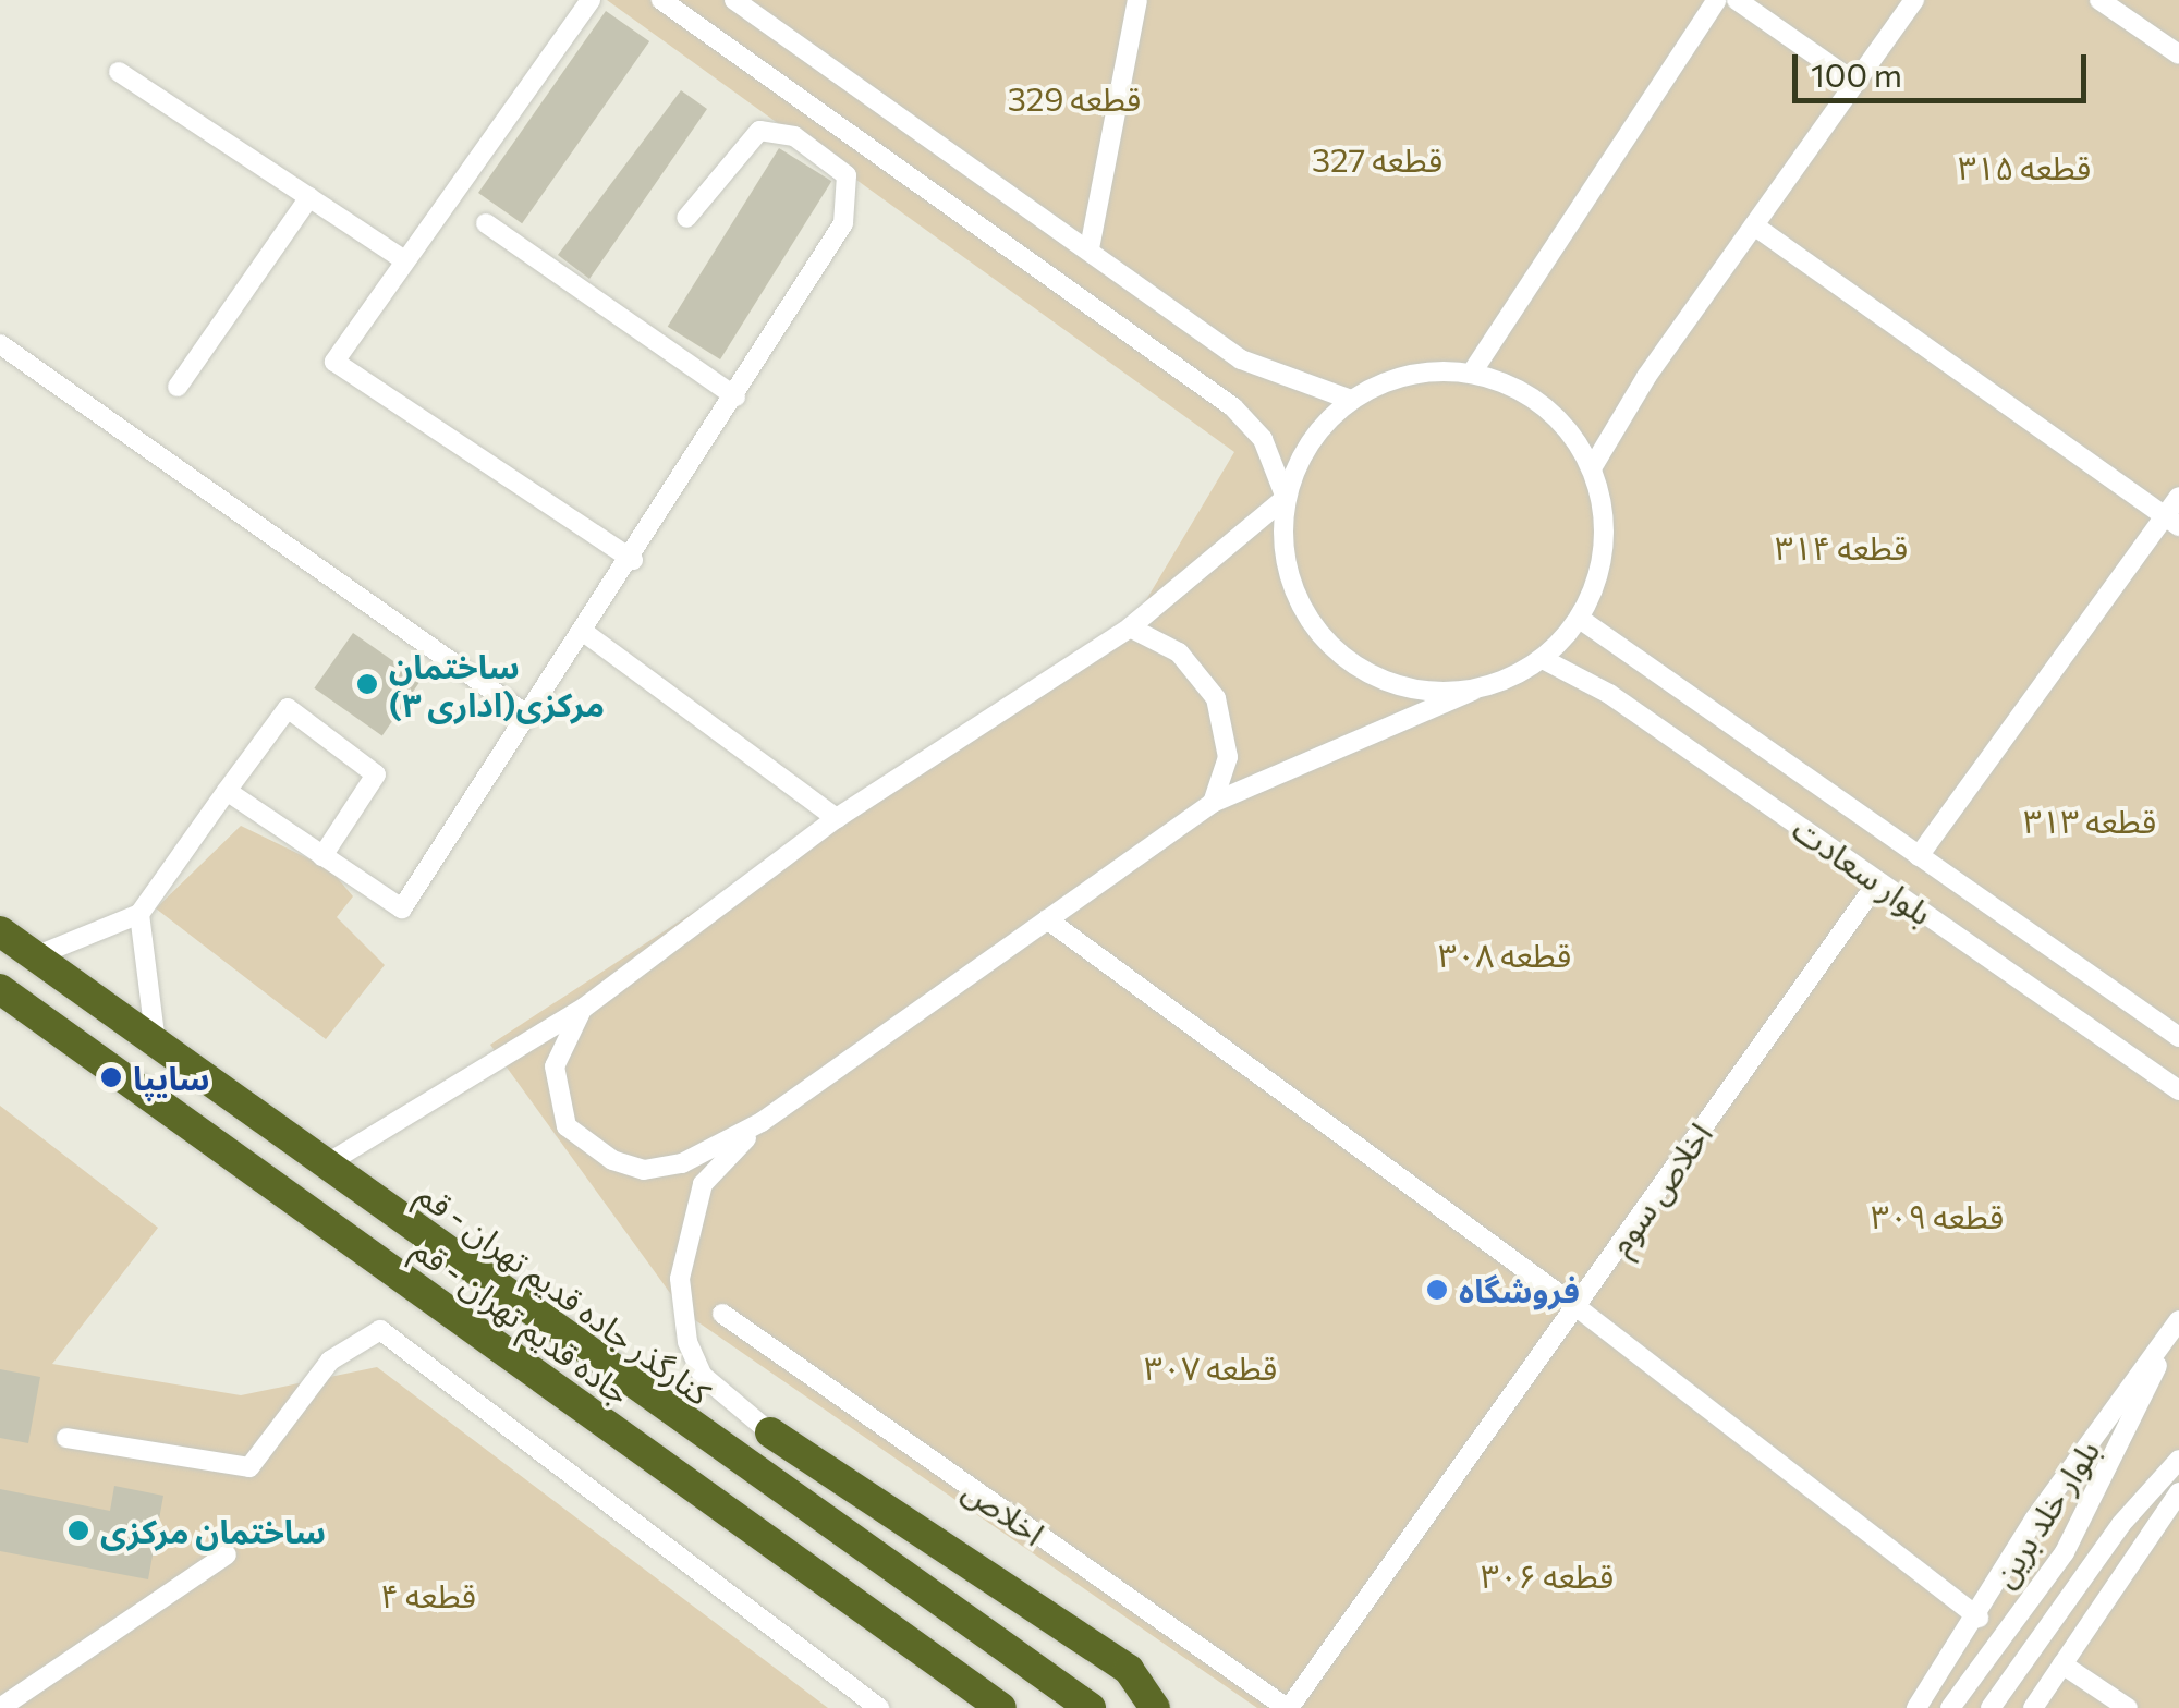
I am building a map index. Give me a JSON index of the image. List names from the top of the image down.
{
  "streets": {
    "highway": ["کنارگذر جاده قدیم تهران - قم", "جاده قدیم تهران - قم"],
    "street": [
      "بلوار سعادت",
      "اخلاص سوم",
      "اخلاص",
      "بلوار خلد برین"
    ]
  },
  "crossings": [
    ["بلوار سعادت", "اخلاص سوم"],
    ["اخلاص سوم", "اخلاص"]
  ],
  "parks": [
    "قطعه 329",
    "قطعه 327",
    "قطعه ۳۱۵",
    "قطعه ۳۱۴",
    "قطعه ۳۱۳",
    "قطعه ۳۰۸",
    "قطعه ۳۰۹",
    "قطعه ۳۰۷",
    "قطعه ۳۰۶",
    "قطعه ۴"
  ],
  "places": [
    "ساختمان مرکزی(اداری ۳)",
    "سایپا",
    "فروشگاه",
    "ساختمان مرکزی"
  ],
  "scale_bar": "100 m"
}
